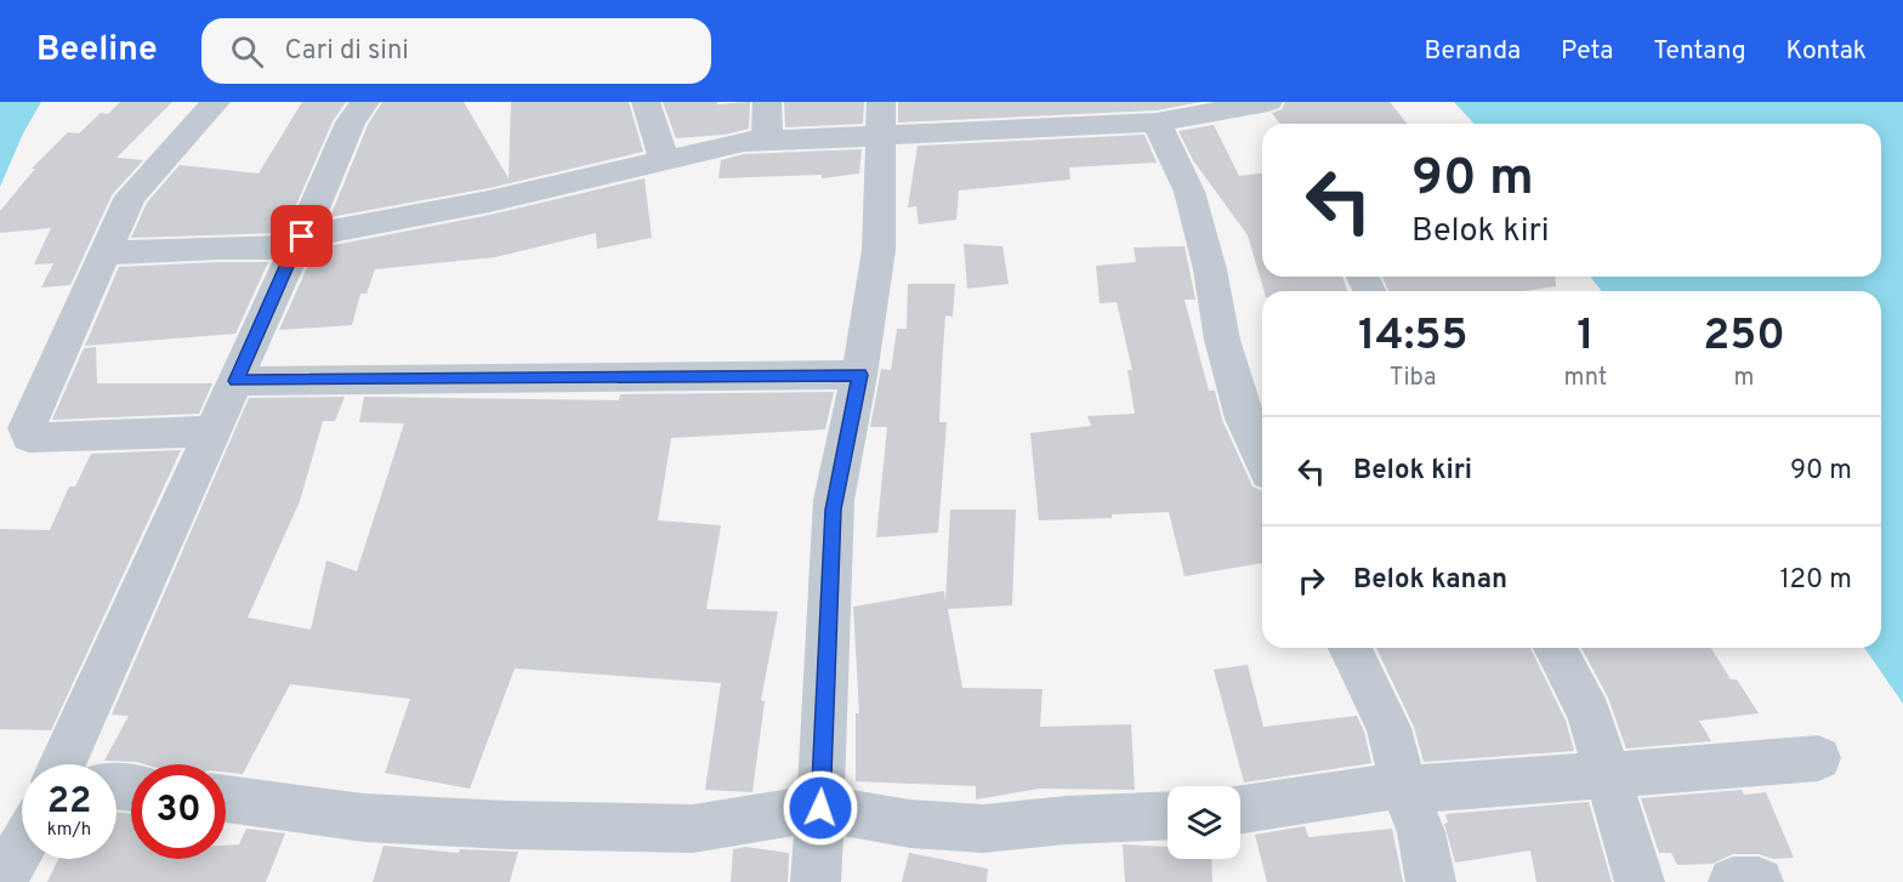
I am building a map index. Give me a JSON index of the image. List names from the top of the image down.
{
  "page": {
    "header": "Beeline",
    "search": "Cari di sini",
    "nav": [
      "Beranda",
      "Peta",
      "Tentang",
      "Kontak"
    ],
    "turn": ["90 m", "Belok kiri"],
    "eta": [
      "14:55",
      "Tiba",
      "1",
      "mnt",
      "250",
      "m"
    ],
    "list": [
      {
        "name": "Belok kiri",
        "value": "90 m"
      },
      {
        "name": "Belok kanan",
        "value": "120 m"
      }
    ],
    "speed": "22 km/h",
    "limit": "30"
  }
}
